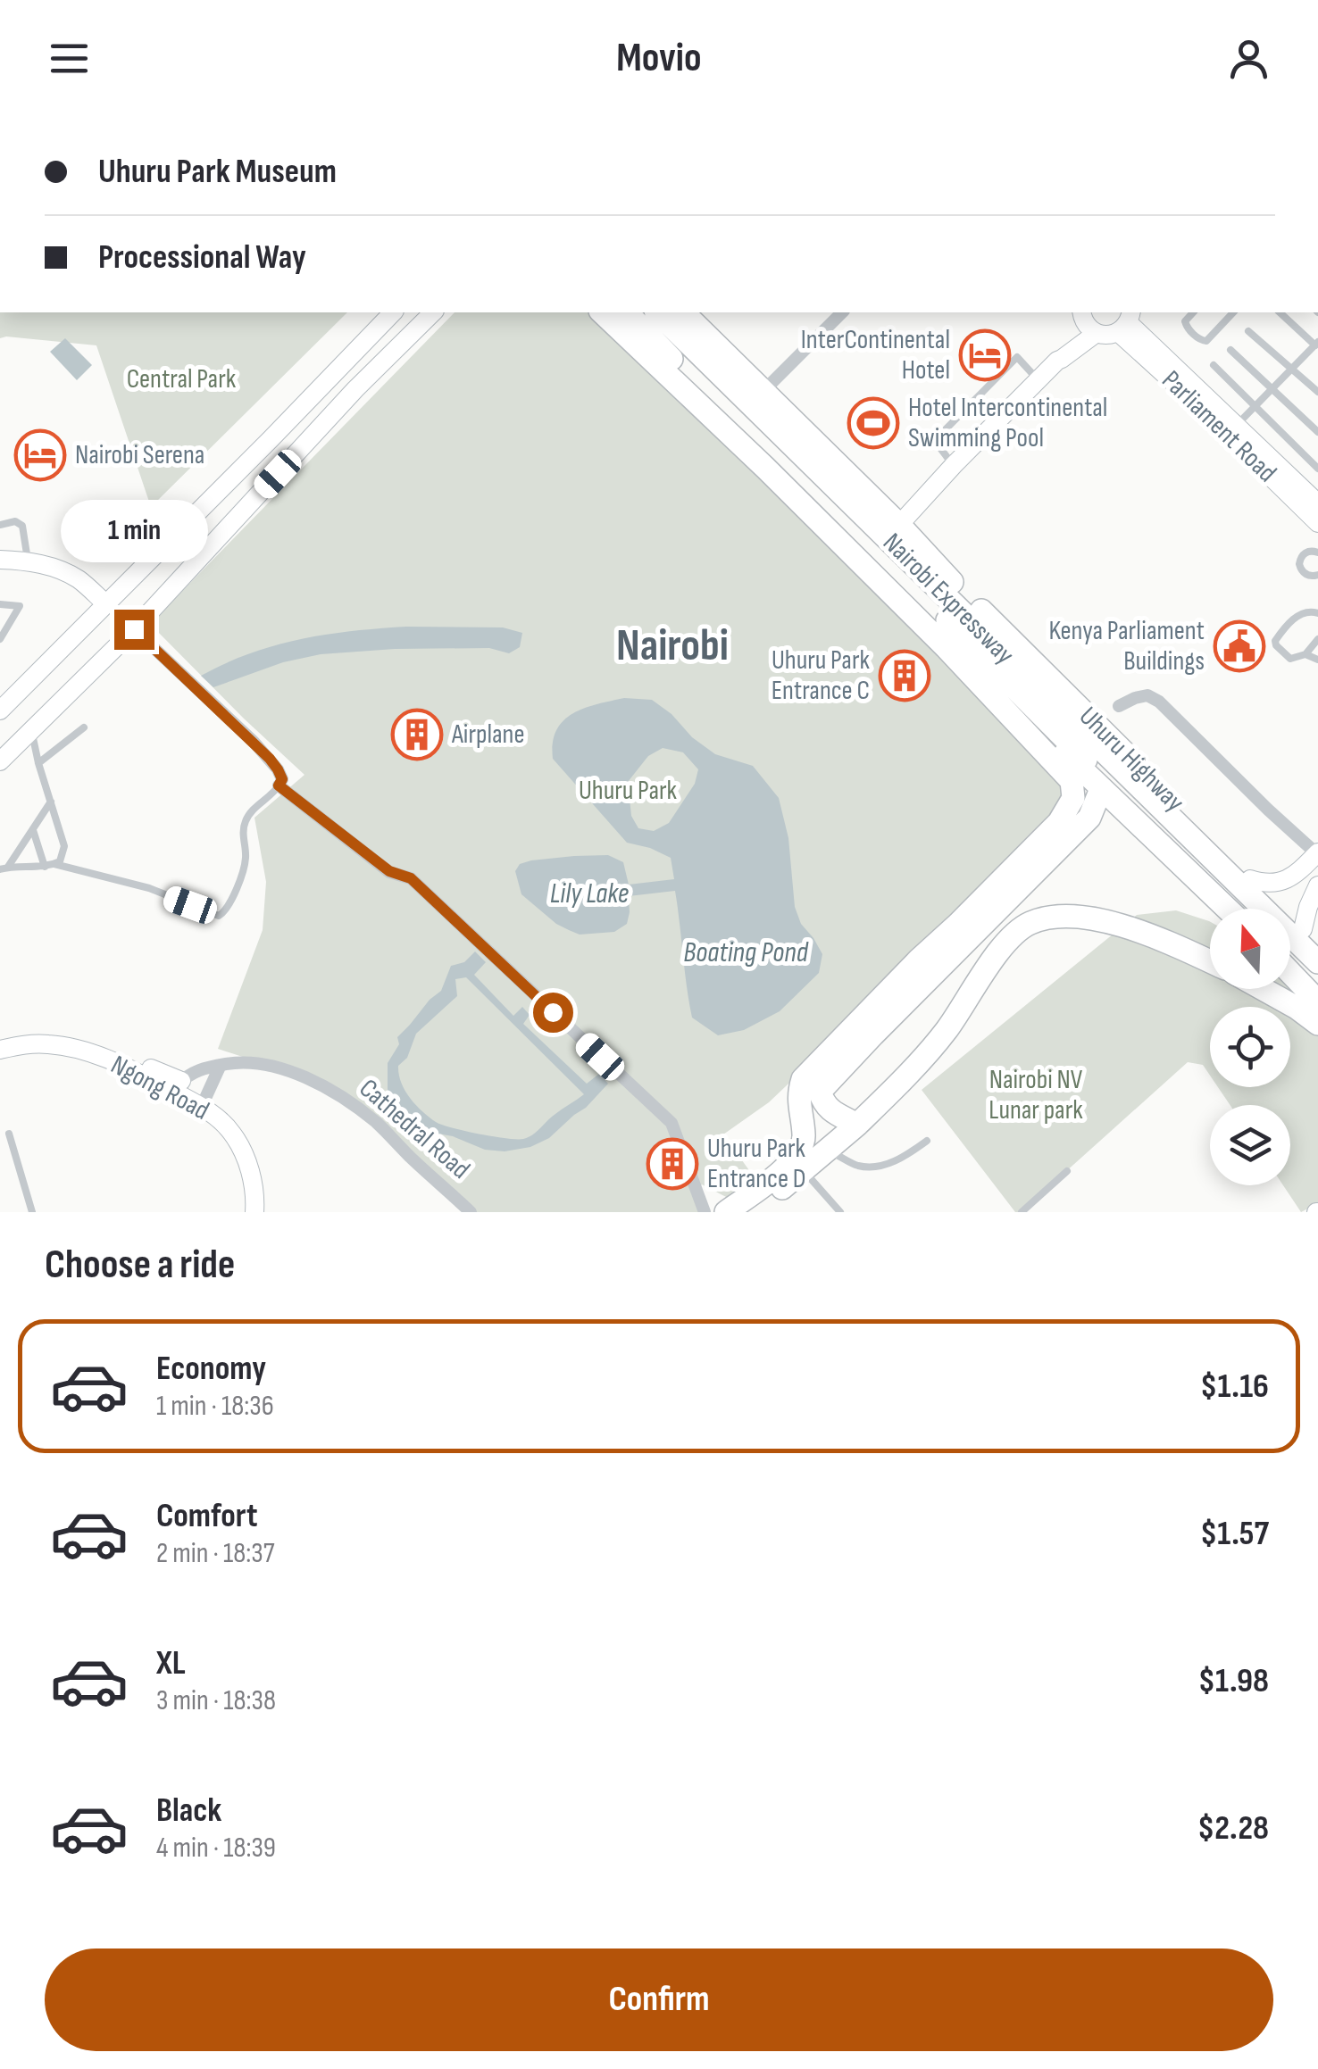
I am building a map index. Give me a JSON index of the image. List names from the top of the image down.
{
  "streets": {
    "highway": ["Nairobi Expressway", "Uhuru Highway"],
    "main road": ["Parliament Road", "Ngong Road"],
    "street": ["Cathedral Road"]
  },
  "crossings": [
    ["Ngong Road", "Cathedral Road"]
  ],
  "districts": ["Nairobi"],
  "water": ["Lily Lake", "Boating Pond"],
  "parks": ["Central Park", "Uhuru Park", "Nairobi NV Lunar park"],
  "places": {
    "hotel": ["InterContinental Hotel", "Nairobi Serena"],
    "sports": ["Hotel Intercontinental Swimming Pool"],
    "public building": ["Kenya Parliament Buildings"],
    "building": ["Uhuru Park Entrance C", "Airplane", "Uhuru Park Entrance D"]
  },
  "north": "top",
  "page": {
    "header": "Movio",
    "banner": ["Uhuru Park Museum", "Processional Way"],
    "bubble": "1 min",
    "heading": "Choose a ride",
    "list": [
      {
        "name": "Economy",
        "note": "1 min · 18:36",
        "value": "$1.16"
      },
      {
        "name": "Comfort",
        "note": "2 min · 18:37",
        "value": "$1.57"
      },
      {
        "name": "XL",
        "note": "3 min · 18:38",
        "value": "$1.98"
      },
      {
        "name": "Black",
        "note": "4 min · 18:39",
        "value": "$2.28"
      }
    ],
    "buttons": "Confirm"
  }
}
